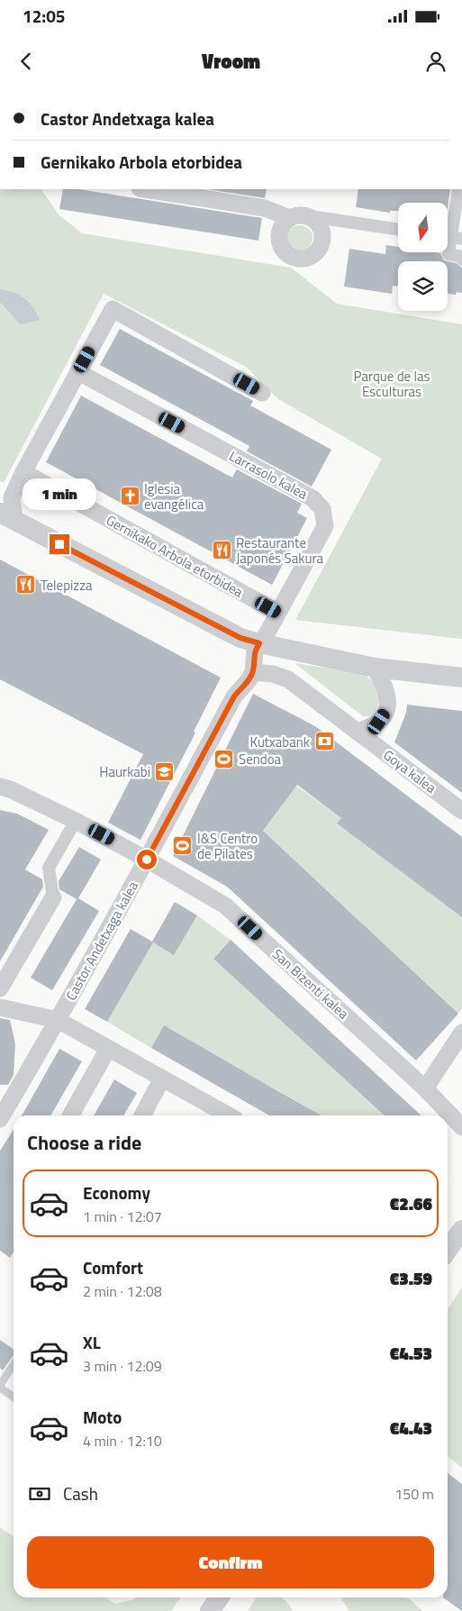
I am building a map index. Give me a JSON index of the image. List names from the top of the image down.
{
  "streets": {
    "street": [
      "Larrasolo kalea",
      "Gernikako Arbola etorbidea",
      "Goya kalea",
      "Castor Andetxaga kalea",
      "San Bizenti kalea"
    ]
  },
  "crossings": [
    ["Larrasolo kalea", "Gernikako Arbola etorbidea"],
    ["Goya kalea", "Castor Andetxaga kalea"],
    ["Castor Andetxaga kalea", "San Bizenti kalea"]
  ],
  "parks": ["Parque de las Esculturas"],
  "places": {
    "church": ["Iglesia evangélica"],
    "restaurant": ["Restaurante Japonés Sakura", "Telepizza"],
    "bank": ["Kutxabank"],
    "sports": ["Sendoa", "I&S Centro de Pilates"],
    "school or university": ["Haurkabi"]
  },
  "north": "bottom",
  "page": {
    "status": "12:05",
    "header": "Vroom",
    "banner": ["Castor Andetxaga kalea", "Gernikako Arbola etorbidea"],
    "bubble": "1 min",
    "heading": "Choose a ride",
    "list": [
      {
        "name": "Economy",
        "note": "1 min · 12:07",
        "value": "€2.66"
      },
      {
        "name": "Comfort",
        "note": "2 min · 12:08",
        "value": "€3.59"
      },
      {
        "name": "XL",
        "note": "3 min · 12:09",
        "value": "€4.53"
      },
      {
        "name": "Moto",
        "note": "4 min · 12:10",
        "value": "€4.43"
      }
    ],
    "pay": ["Cash", "150 m"],
    "buttons": "Confirm"
  }
}
